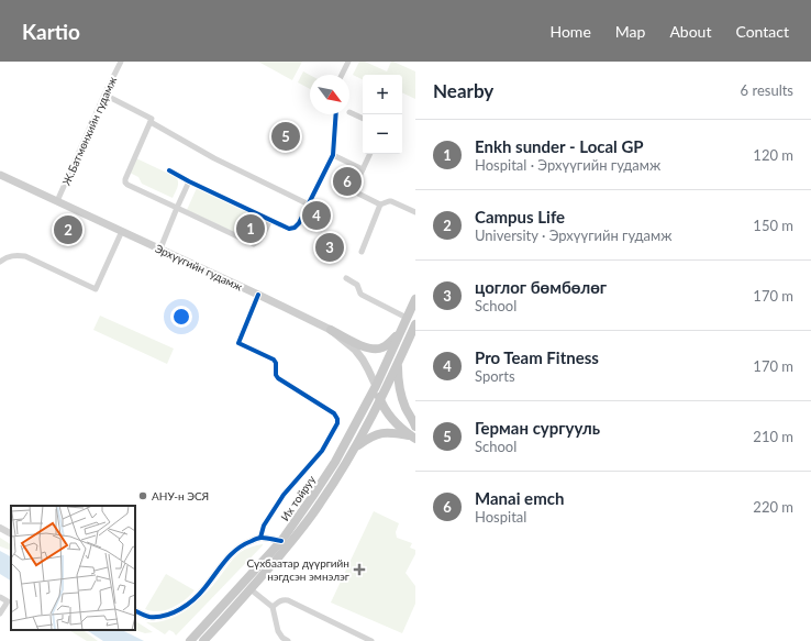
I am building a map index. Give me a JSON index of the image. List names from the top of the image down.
{
  "streets": {
    "main road": ["Эрхүүгийн гудамж", "Их тойруу"],
    "street": ["Ж.Батмөнхийн гудамж"]
  },
  "crossings": [
    ["Ж.Батмөнхийн гудамж", "Эрхүүгийн гудамж"],
    ["Эрхүүгийн гудамж", "Их тойруу"]
  ],
  "places": {
    "other": ["АНУ-н ЭСЯ"],
    "health": ["Сүхбаатар дүүргийн нэгдсэн эмнэлэг"]
  },
  "north": "bottom right",
  "page": {
    "header": "Kartio",
    "nav": [
      "Home",
      "Map",
      "About",
      "Contact"
    ],
    "heading": ["Nearby", "6 results"],
    "map_buttons": ["+", "−"],
    "list": [
      {
        "mark": "1",
        "name": "Enkh sunder - Local GP",
        "note": "Hospital · Эрхүүгийн гудамж",
        "value": "120 m"
      },
      {
        "mark": "2",
        "name": "Campus Life",
        "note": "University · Эрхүүгийн гудамж",
        "value": "150 m"
      },
      {
        "mark": "3",
        "name": "цоглог бөмбөлөг",
        "note": "School",
        "value": "170 m"
      },
      {
        "mark": "4",
        "name": "Pro Team Fitness",
        "note": "Sports",
        "value": "170 m"
      },
      {
        "mark": "5",
        "name": "Герман сургууль",
        "note": "School",
        "value": "210 m"
      },
      {
        "mark": "6",
        "name": "Manai emch",
        "note": "Hospital",
        "value": "220 m"
      }
    ],
    "pins": [
      "5",
      "6",
      "4",
      "1",
      "2",
      "3"
    ]
  }
}
